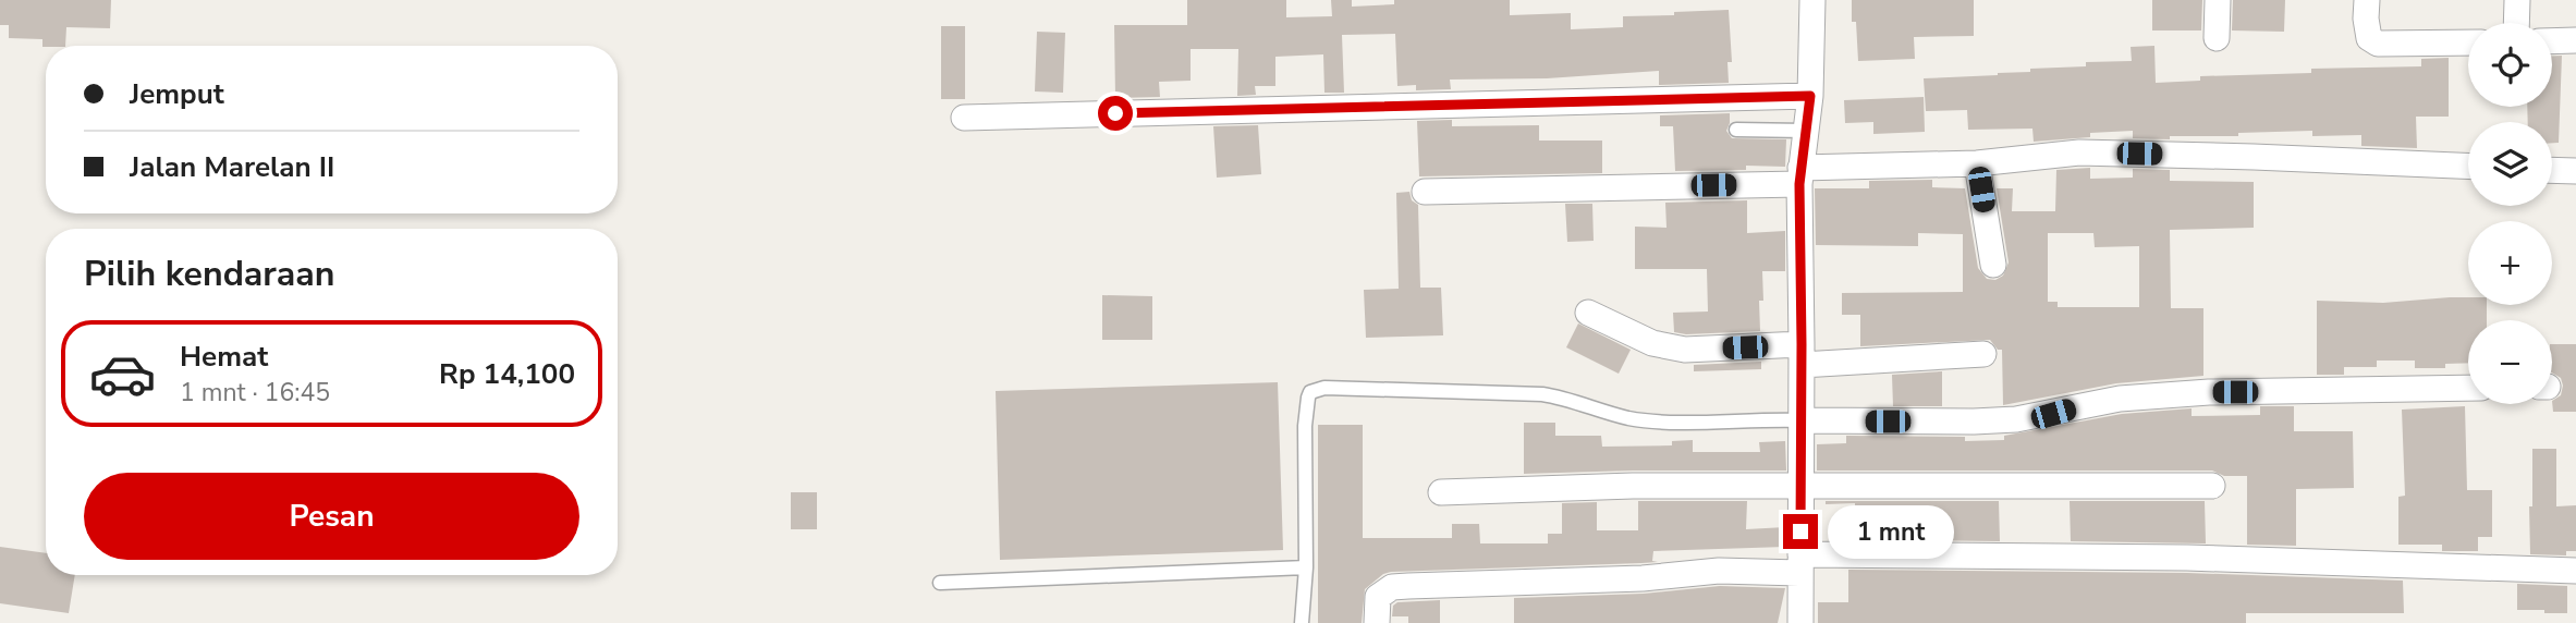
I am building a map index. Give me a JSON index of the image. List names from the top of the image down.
{
  "page": {
    "map_buttons": ["+", "−"],
    "banner": ["Jemput", "Jalan Marelan II"],
    "heading": "Pilih kendaraan",
    "list": [
      {
        "name": "Hemat",
        "note": "1 mnt · 16:45",
        "value": "Rp 14,100"
      }
    ],
    "buttons": "Pesan",
    "bubble": "1 mnt"
  }
}
